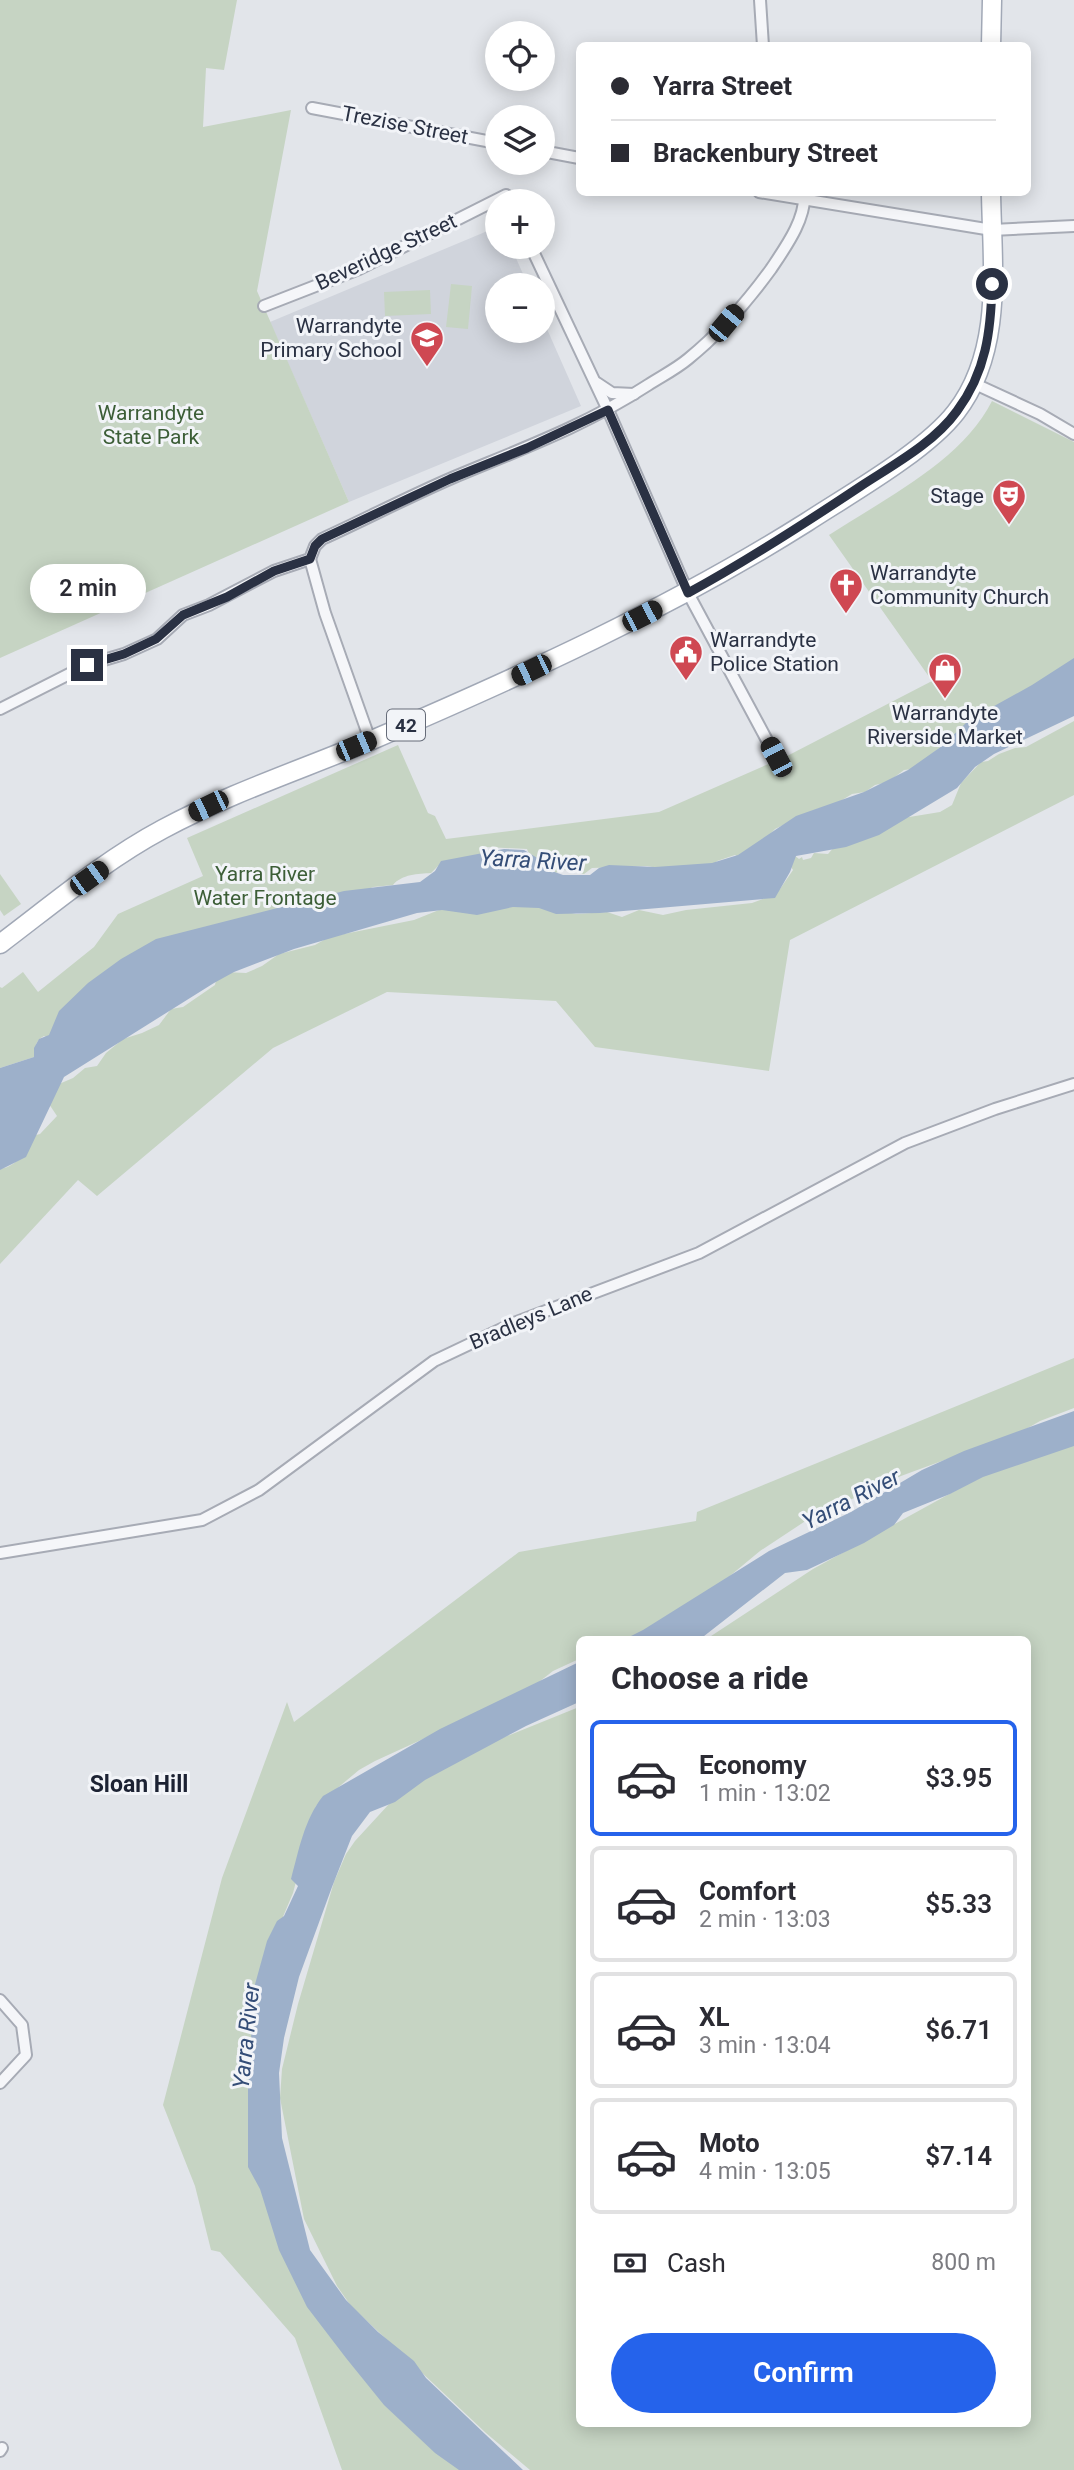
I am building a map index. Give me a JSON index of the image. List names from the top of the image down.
{
  "streets": {
    "main road": ["42"],
    "street": ["Trezise Street", "Beveridge Street", "Bradleys Lane"]
  },
  "districts": ["Sloan Hill"],
  "water": ["Yarra River"],
  "parks": ["Warrandyte State Park", "Yarra River Water Frontage"],
  "places": {
    "school or university": ["Warrandyte Primary School"],
    "theatre": ["Stage"],
    "church": ["Warrandyte Community Church"],
    "public building": ["Warrandyte Police Station"],
    "shop": ["Warrandyte Riverside Market"]
  },
  "page": {
    "map_buttons": ["+", "−"],
    "banner": ["Yarra Street", "Brackenbury Street"],
    "bubble": "2 min",
    "heading": "Choose a ride",
    "list": [
      {
        "name": "Economy",
        "note": "1 min · 13:02",
        "value": "$3.95"
      },
      {
        "name": "Comfort",
        "note": "2 min · 13:03",
        "value": "$5.33"
      },
      {
        "name": "XL",
        "note": "3 min · 13:04",
        "value": "$6.71"
      },
      {
        "name": "Moto",
        "note": "4 min · 13:05",
        "value": "$7.14"
      }
    ],
    "pay": ["Cash", "800 m"],
    "buttons": "Confirm"
  }
}
